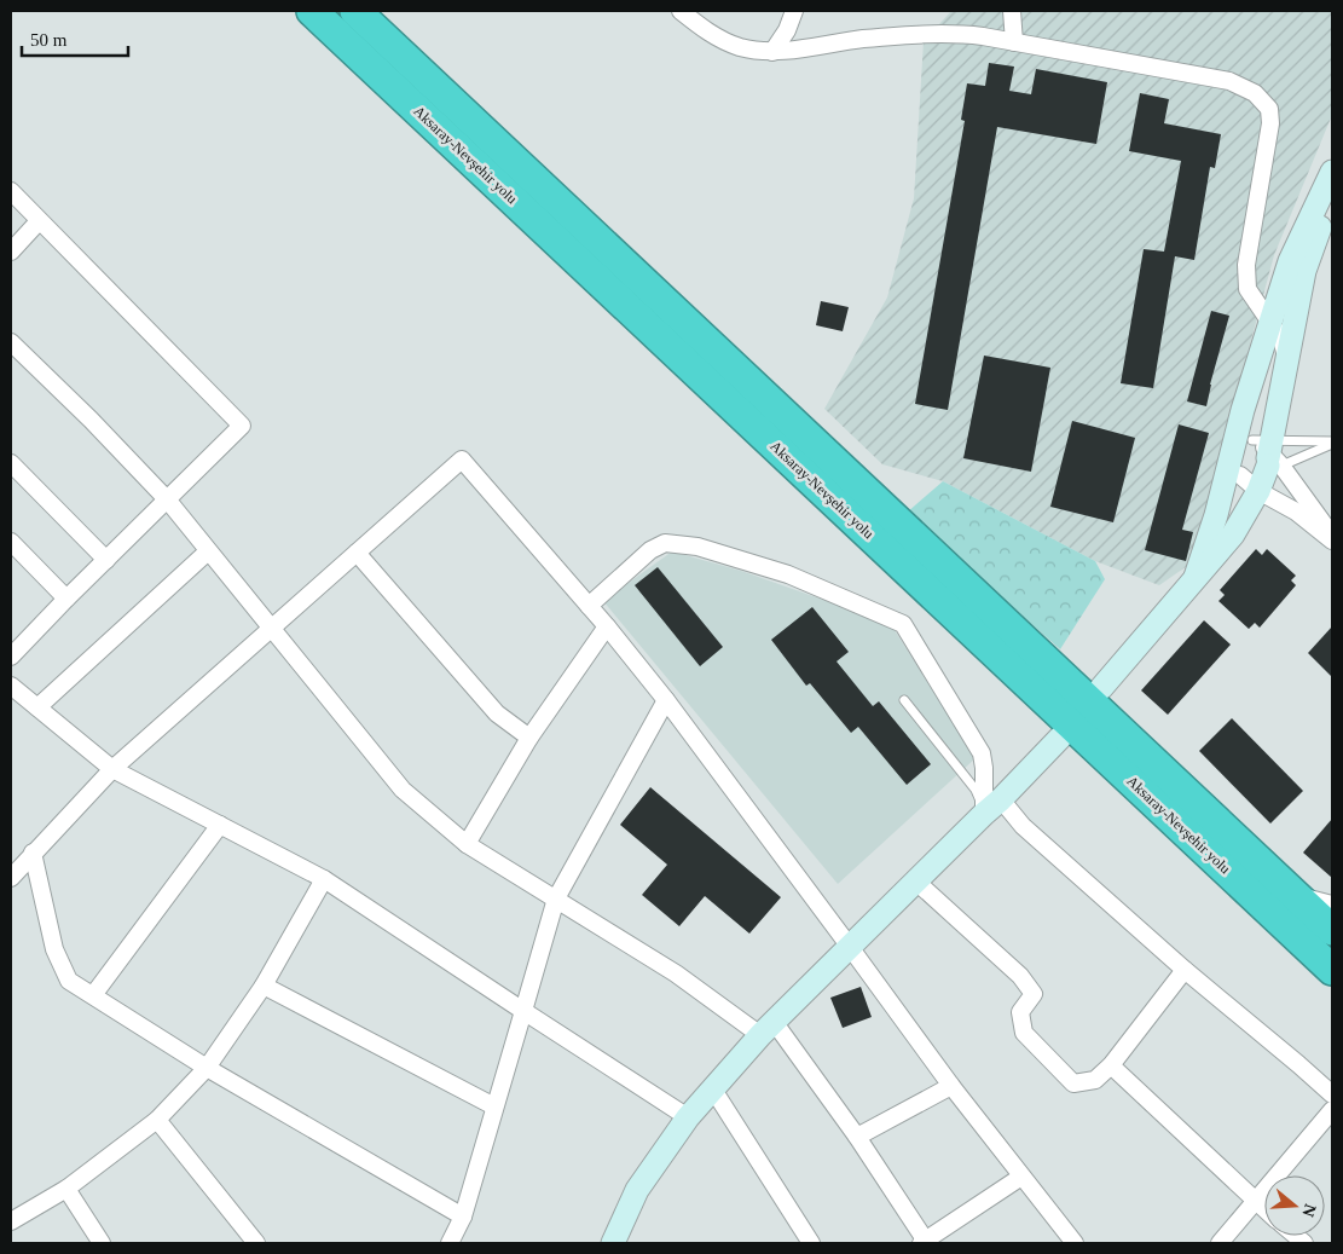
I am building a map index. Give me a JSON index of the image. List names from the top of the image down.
{
  "streets": {
    "highway": ["Aksaray-Nevşehir yolu"]
  },
  "scale_bar": "50 m",
  "north": "right"
}
